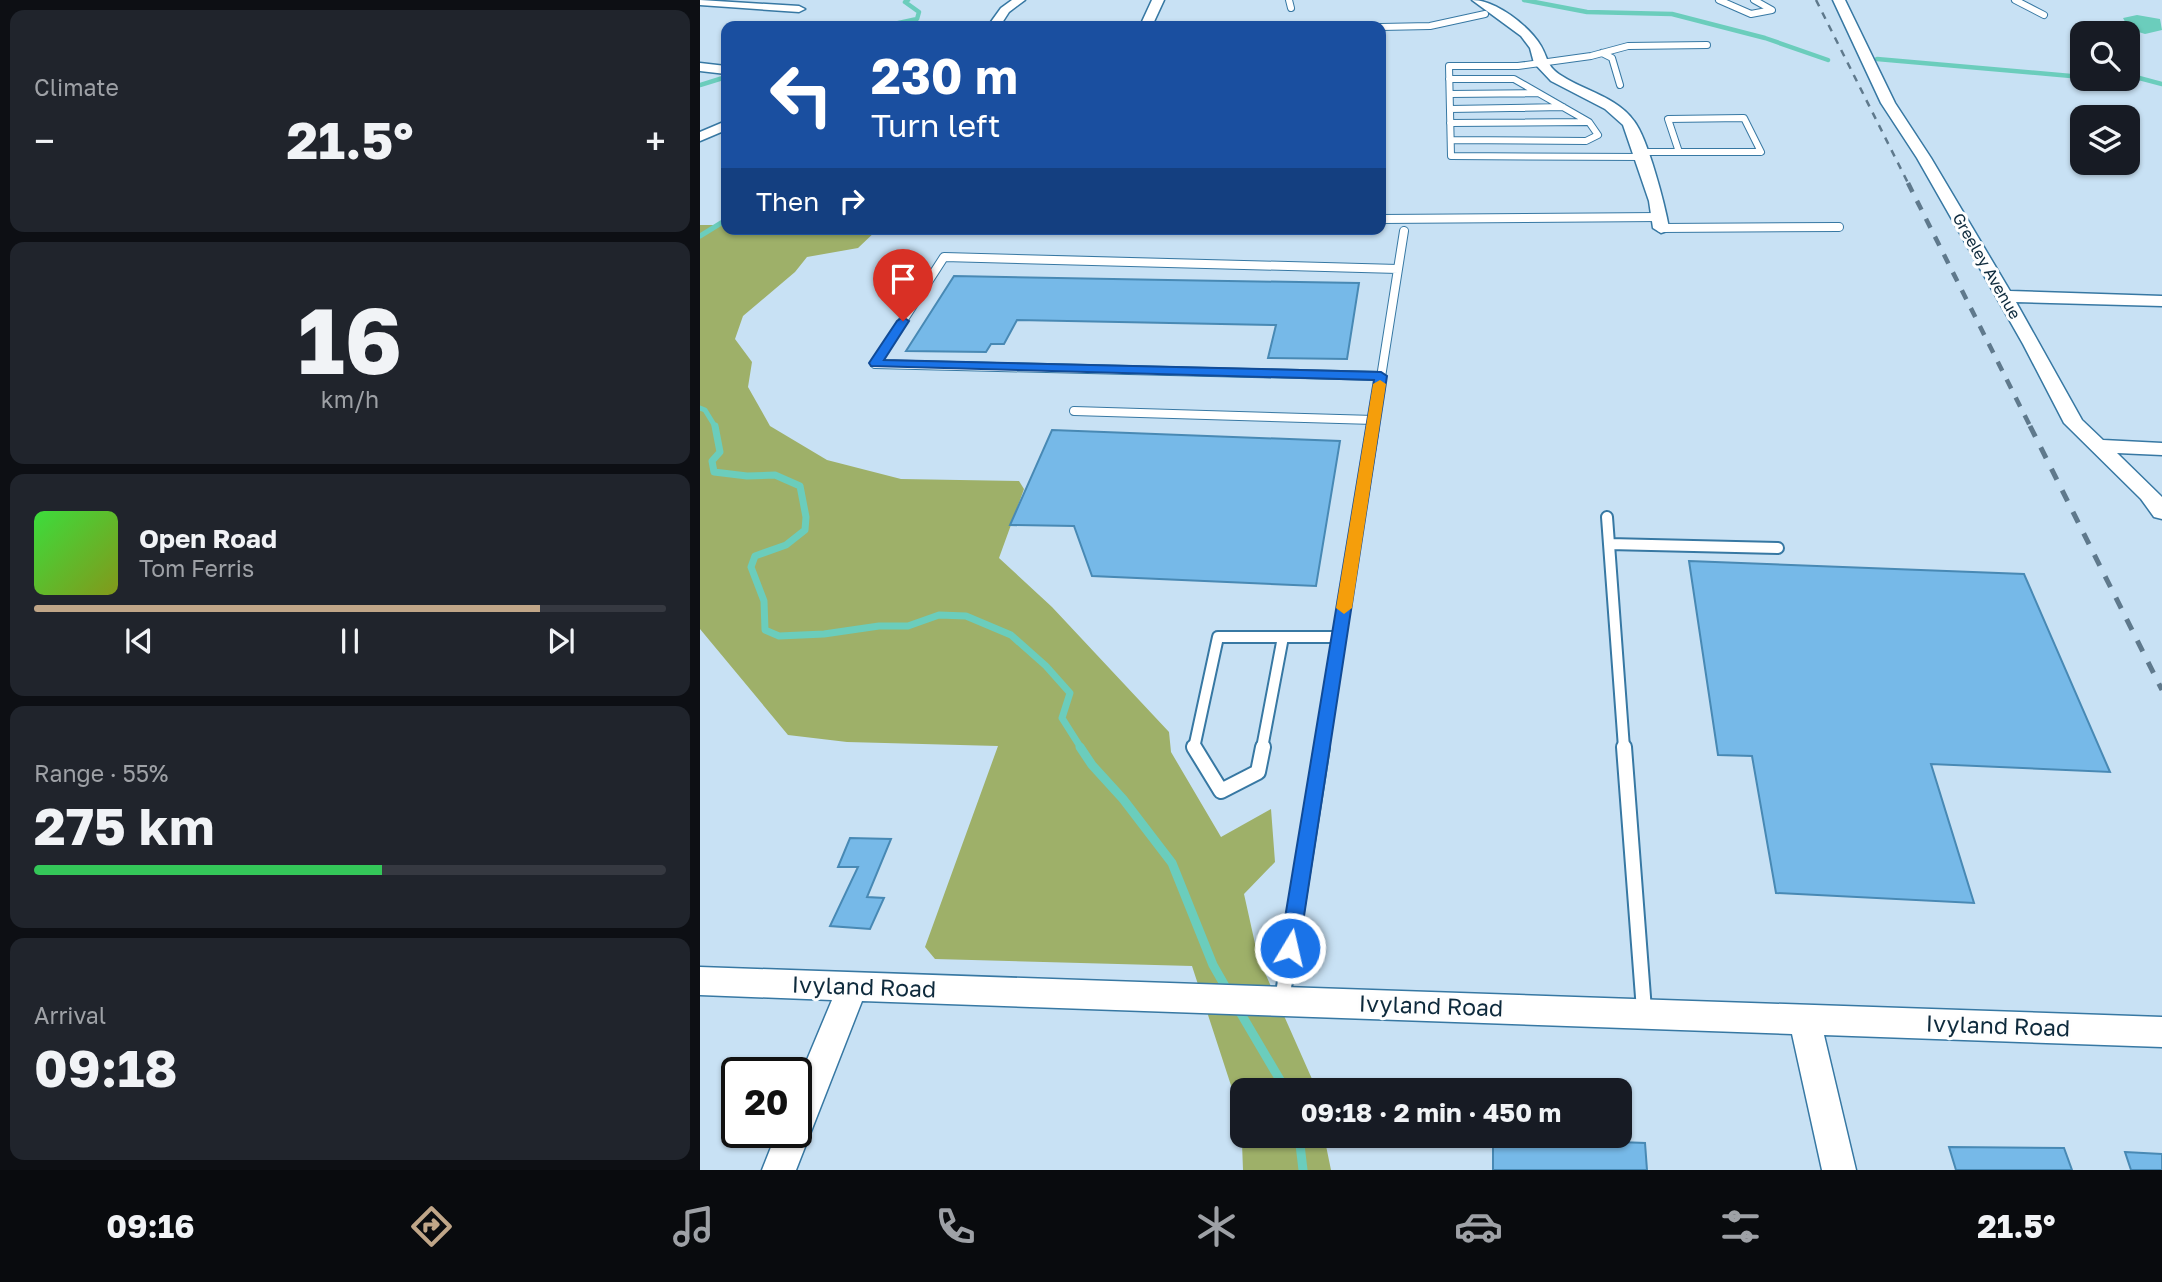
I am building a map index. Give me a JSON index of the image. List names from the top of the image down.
{
  "streets": {
    "street": ["Greeley Avenue", "Ivyland Road"]
  },
  "page": {
    "tile": [
      "Climate",
      ["16", "km/h"],
      ["Range · 55%", "275 km"],
      ["Arrival", "09:18"]
    ],
    "turn": ["230 m", "Turn left"],
    "heat": ["−", "21.5°", "+"],
    "then": "Then",
    "song": ["Open Road", "Tom Ferris"],
    "limit": "20",
    "trip": "09:18 · 2 min · 450 m",
    "tabs": ["09:16", "21.5°"]
  }
}
